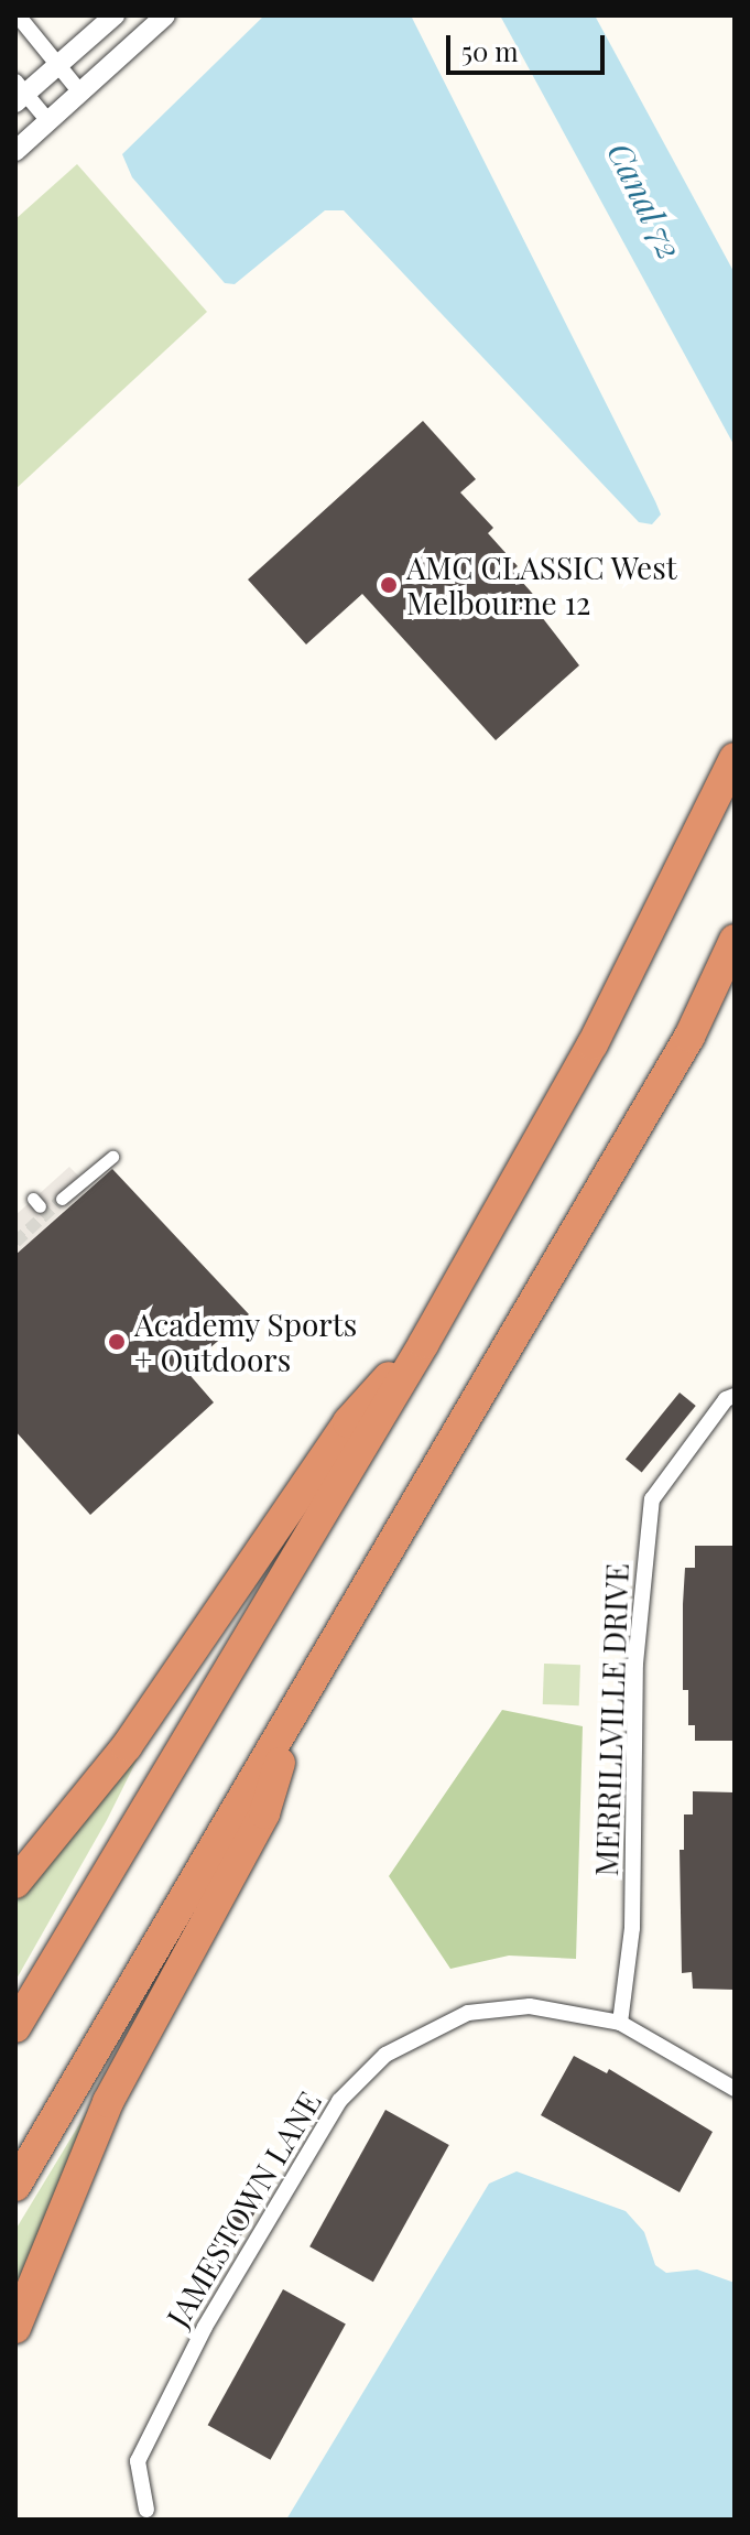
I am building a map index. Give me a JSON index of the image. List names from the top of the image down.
{
  "streets": {
    "street": ["MERRILLVILLE DRIVE", "JAMESTOWN LANE"]
  },
  "crossings": [
    ["MERRILLVILLE DRIVE", "JAMESTOWN LANE"]
  ],
  "water": ["Canal 72"],
  "places": ["AMC CLASSIC West Melbourne 12", "Academy Sports + Outdoors"],
  "scale_bar": "50 m"
}
